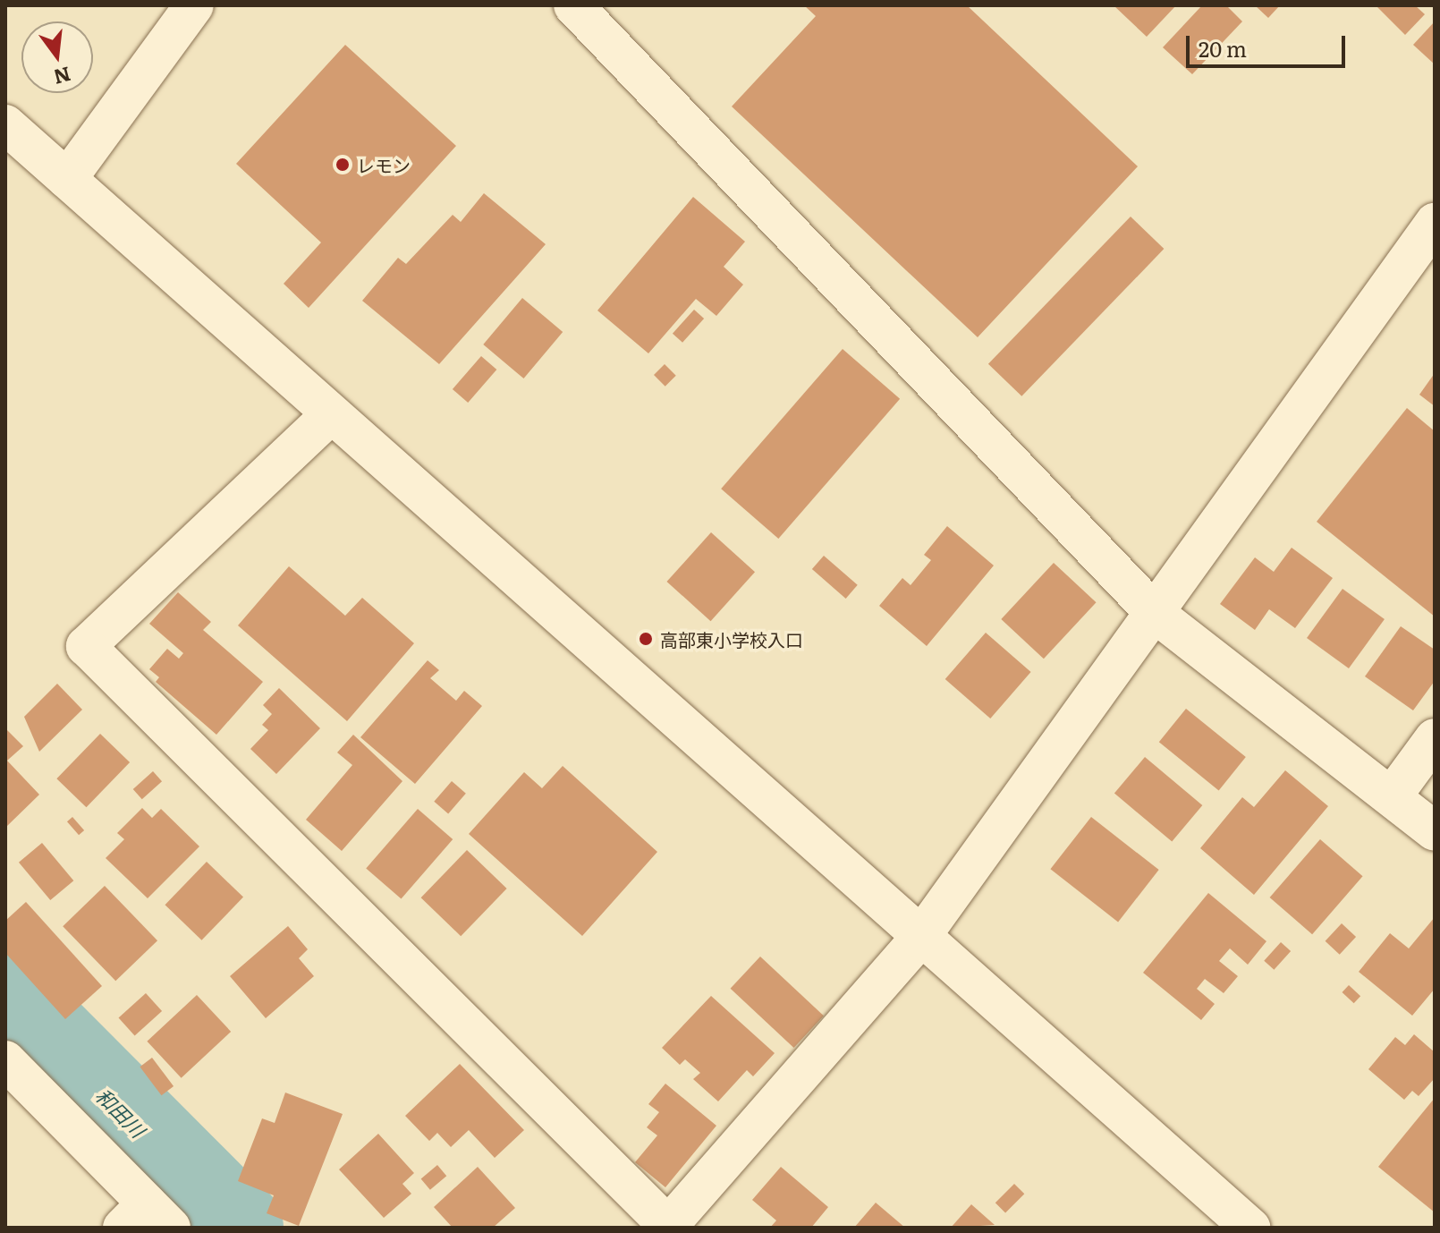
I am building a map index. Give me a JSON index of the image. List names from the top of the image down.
{
  "water": ["和田川"],
  "places": ["レモン", "高部東小学校入口"],
  "scale_bar": "20 m",
  "north": "bottom"
}
